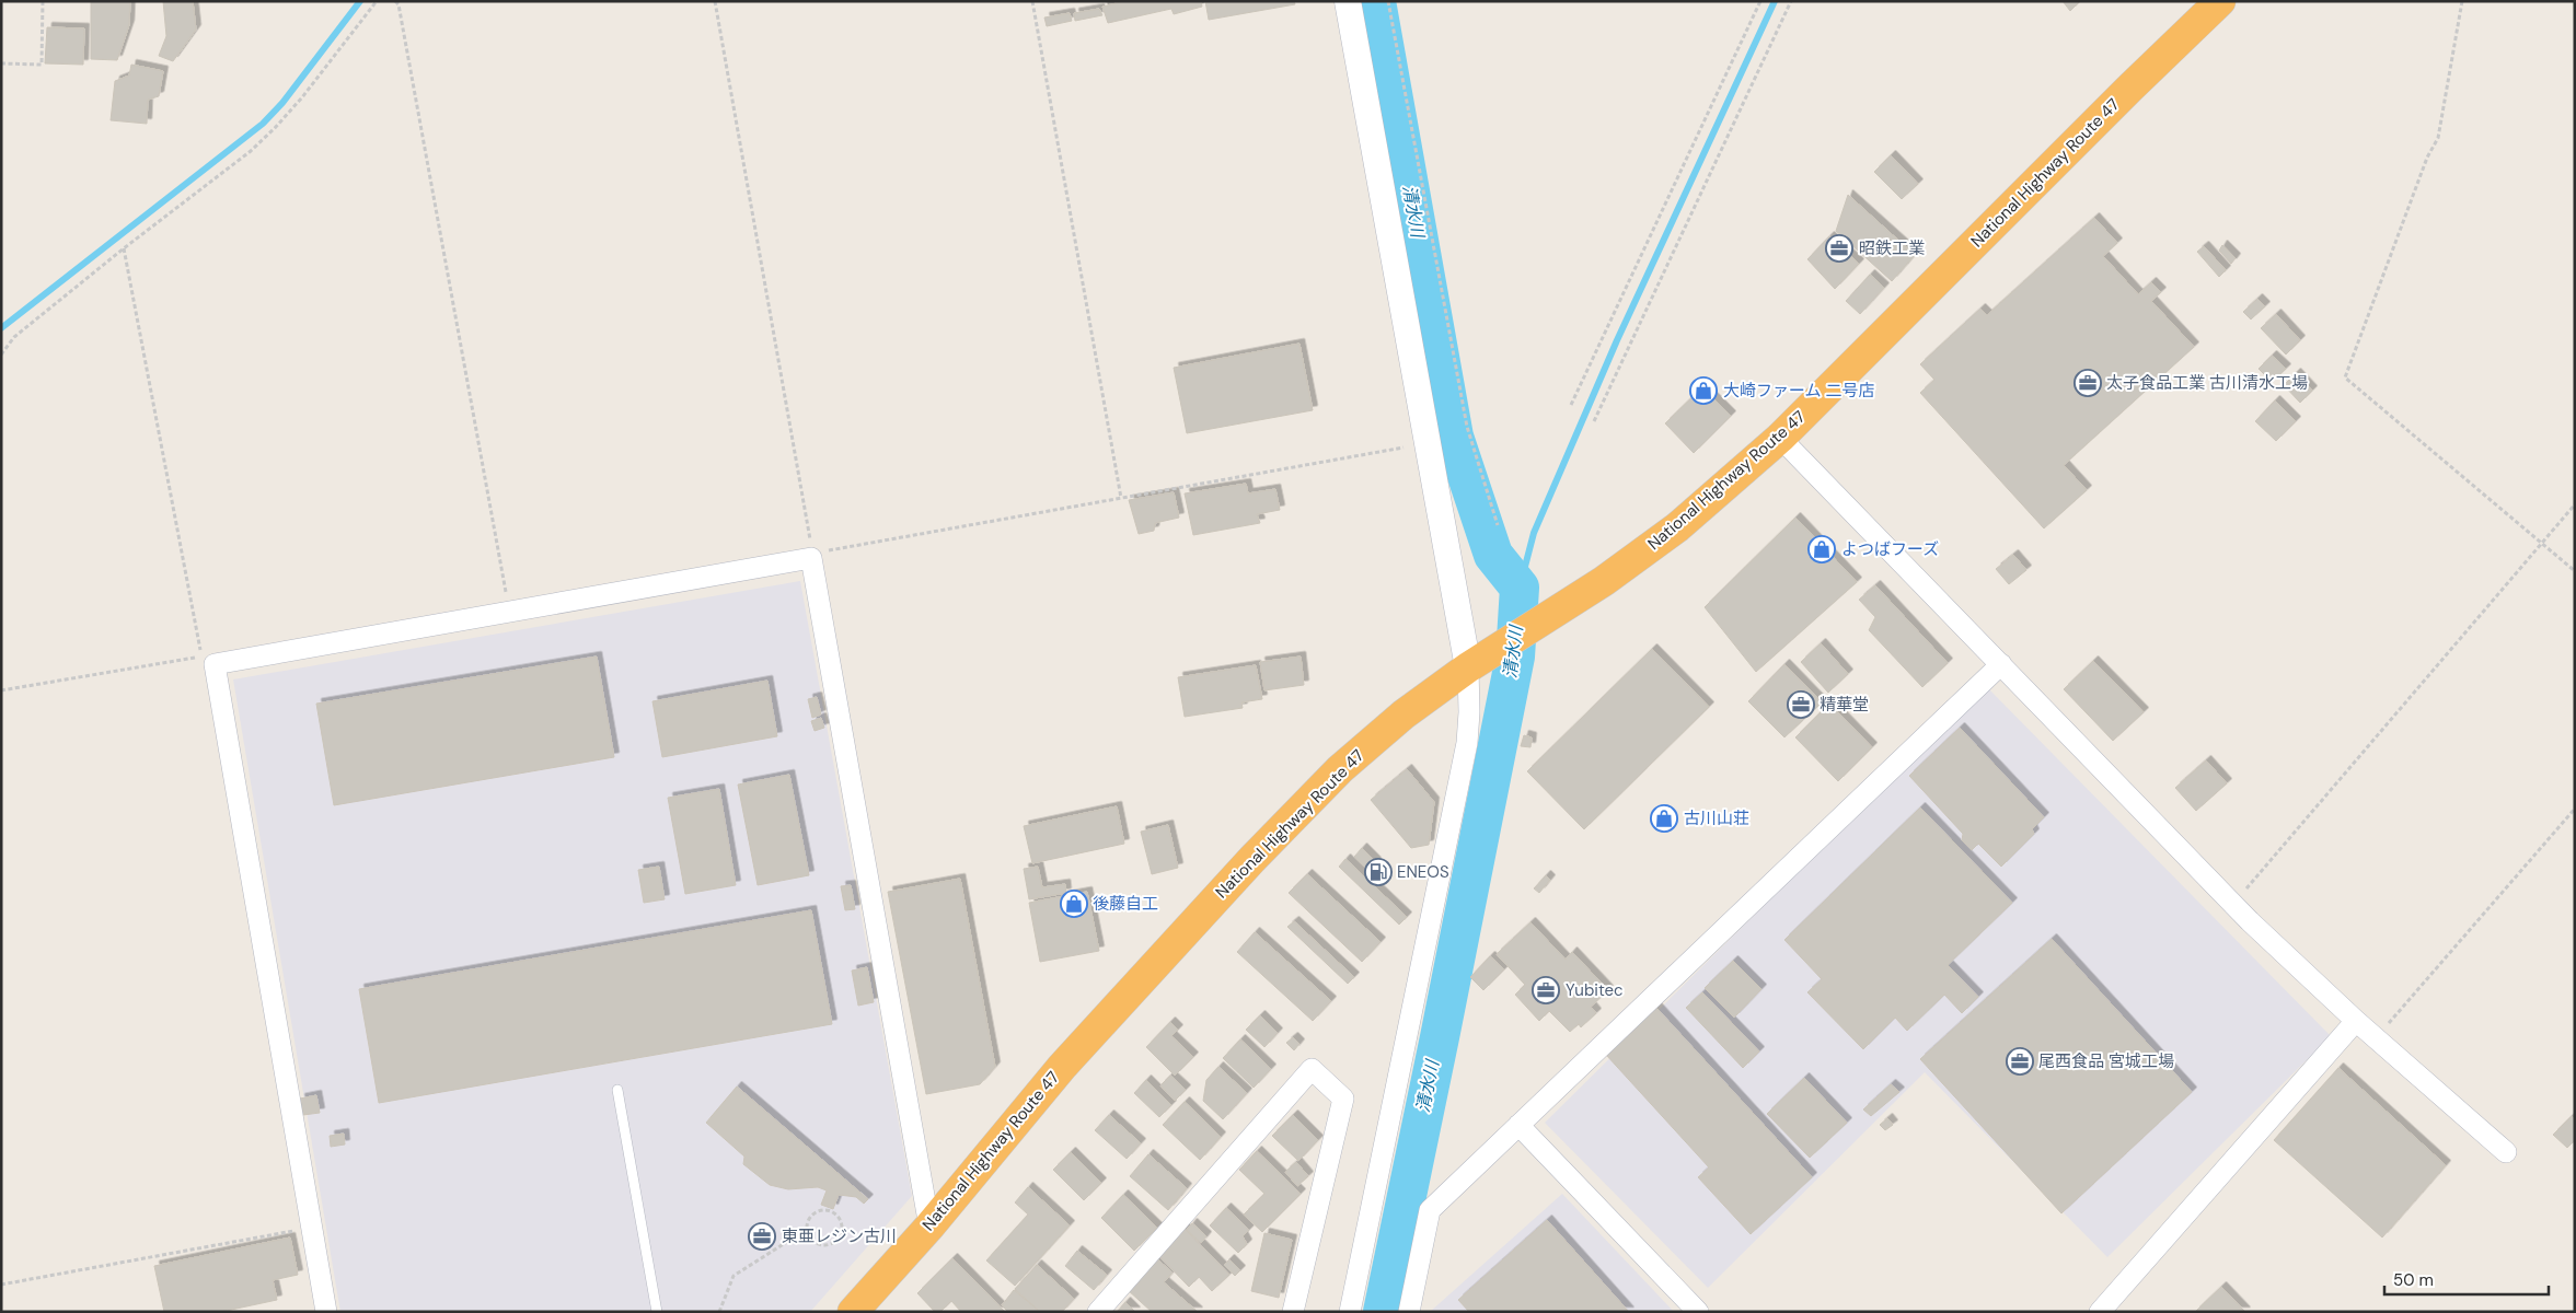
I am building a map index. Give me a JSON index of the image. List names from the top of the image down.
{
  "streets": {
    "highway": ["National Highway Route 47"]
  },
  "water": ["清水川"],
  "places": {
    "office": [
      "昭鉄工業",
      "太子食品工業 古川清水工場",
      "精華堂",
      "Yubitec",
      "尾西食品 宮城工場",
      "東亜レジン古川"
    ],
    "shop": [
      "大崎ファーム 二号店",
      "よつばフーズ",
      "古川山荘",
      "後藤自工"
    ],
    "fuel station": ["ENEOS"]
  },
  "scale_bar": "50 m"
}
